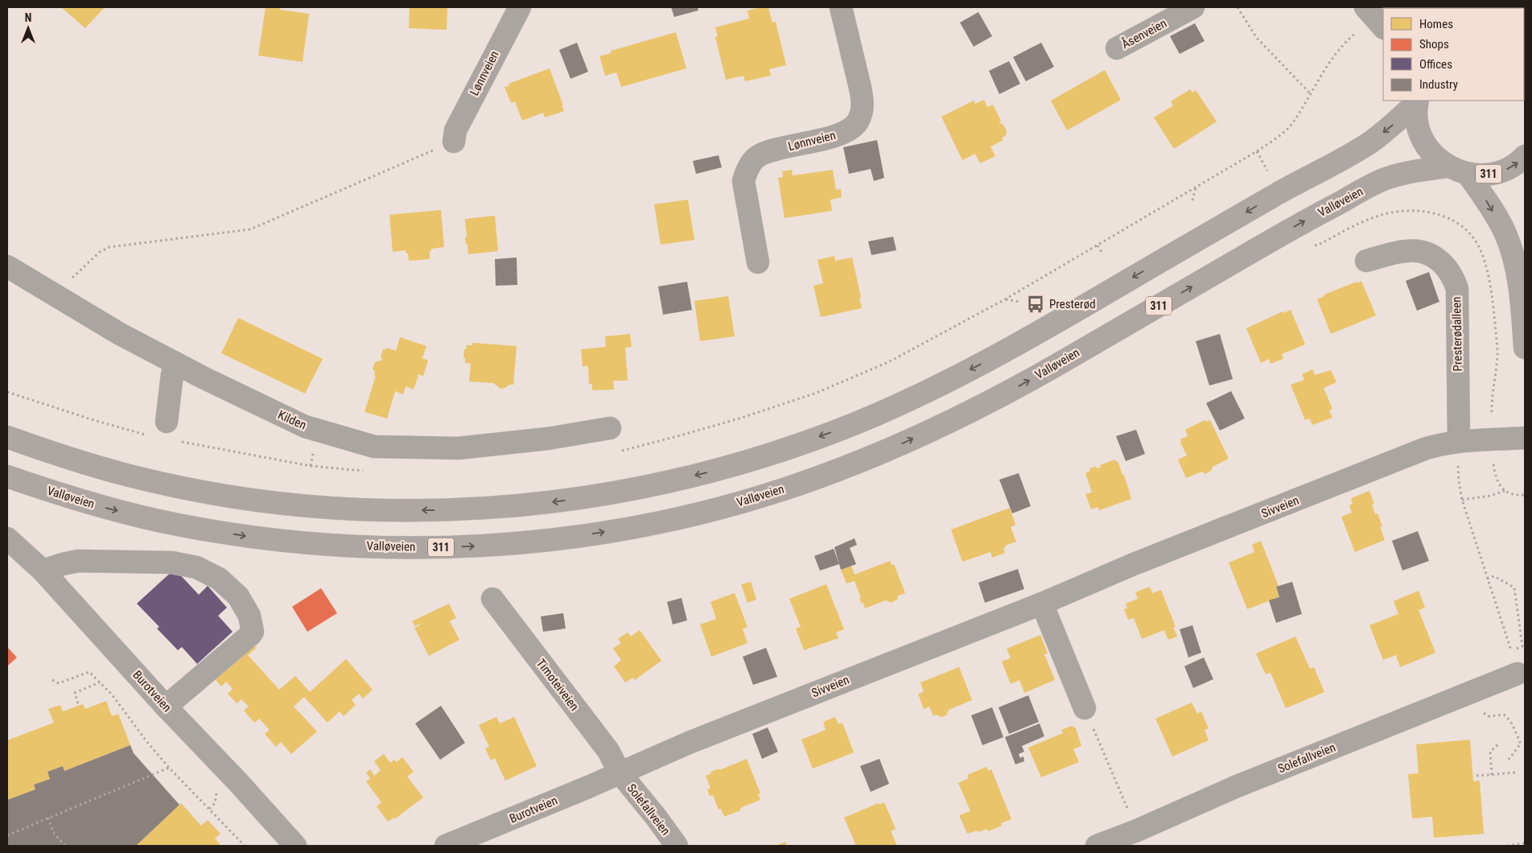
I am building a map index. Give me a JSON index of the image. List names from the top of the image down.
{
  "streets": {
    "main road": ["311", "Valløveien"],
    "street": [
      "Åsenveien",
      "Lønnveien",
      "Presterødalleen",
      "Kilden",
      "Sivveien",
      "Timoteiveien",
      "Burotveien",
      "Solefallveien"
    ]
  },
  "crossings": [
    ["311", "Valløveien"],
    ["Presterødalleen", "Sivveien"],
    ["Sivveien", "Timoteiveien"],
    ["Sivveien", "Burotveien"],
    ["Sivveien", "Solefallveien"],
    ["Timoteiveien", "Burotveien"],
    ["Timoteiveien", "Solefallveien"],
    ["Burotveien", "Solefallveien"]
  ],
  "places": {
    "bus stop": ["Presterød"]
  },
  "legend": [
    "Homes",
    "Shops",
    "Offices",
    "Industry"
  ],
  "north": "top"
}
